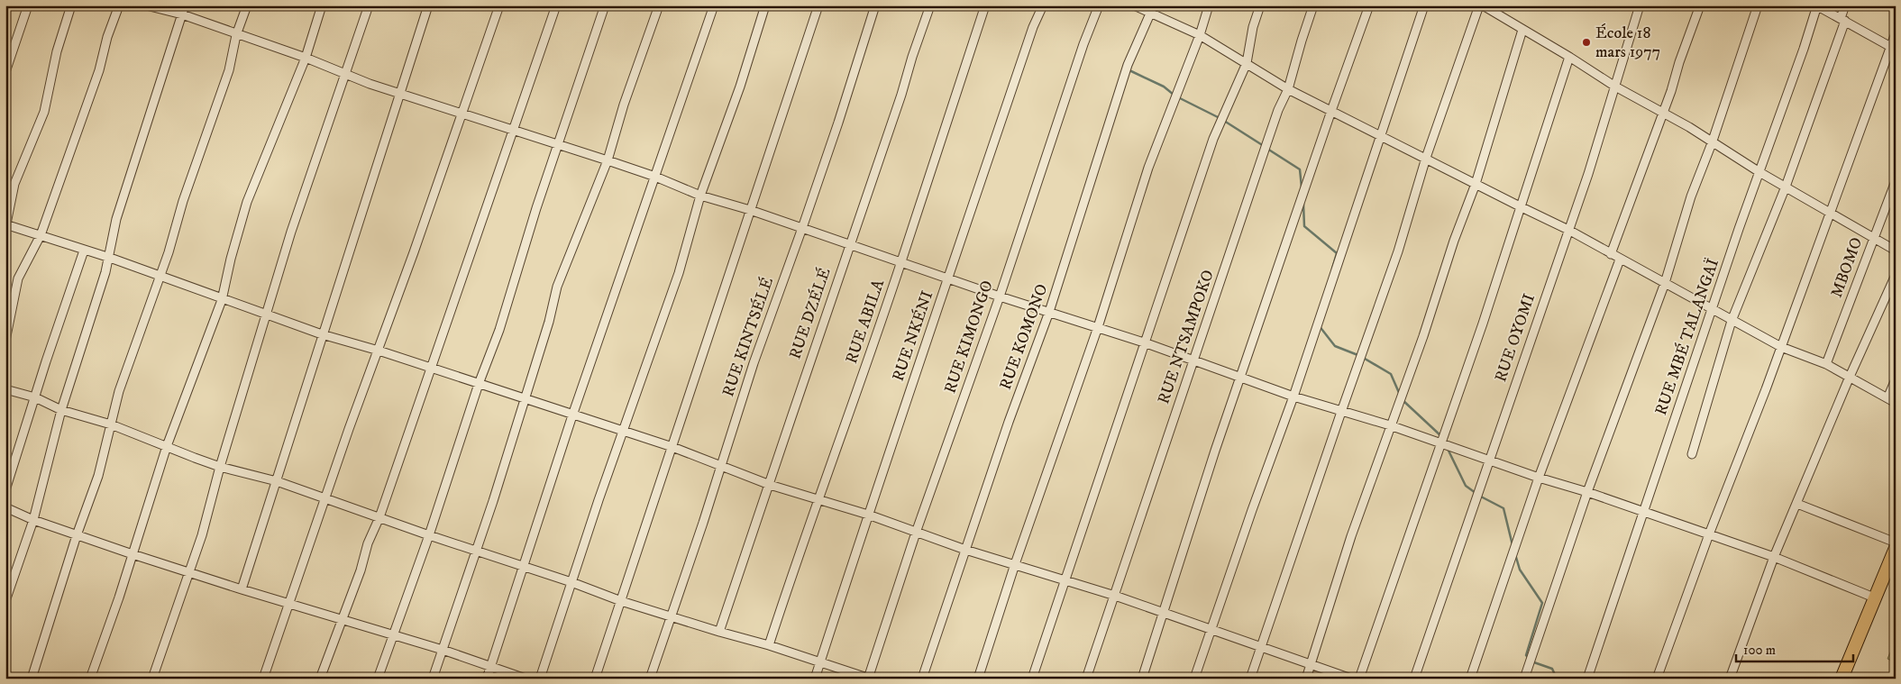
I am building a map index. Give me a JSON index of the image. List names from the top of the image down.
{
  "streets": {
    "street": [
      "MBOMO",
      "RUE DZÉLÉ",
      "RUE ABILA",
      "RUE NKÉNI",
      "RUE KINTSÉLÉ",
      "RUE KIMONGO",
      "RUE KOMONO",
      "RUE NTSAMPOKO",
      "RUE MBÉ TALANGAÏ",
      "RUE OYOMI"
    ]
  },
  "places": ["École 18 mars 1977"],
  "scale_bar": "100 m"
}
